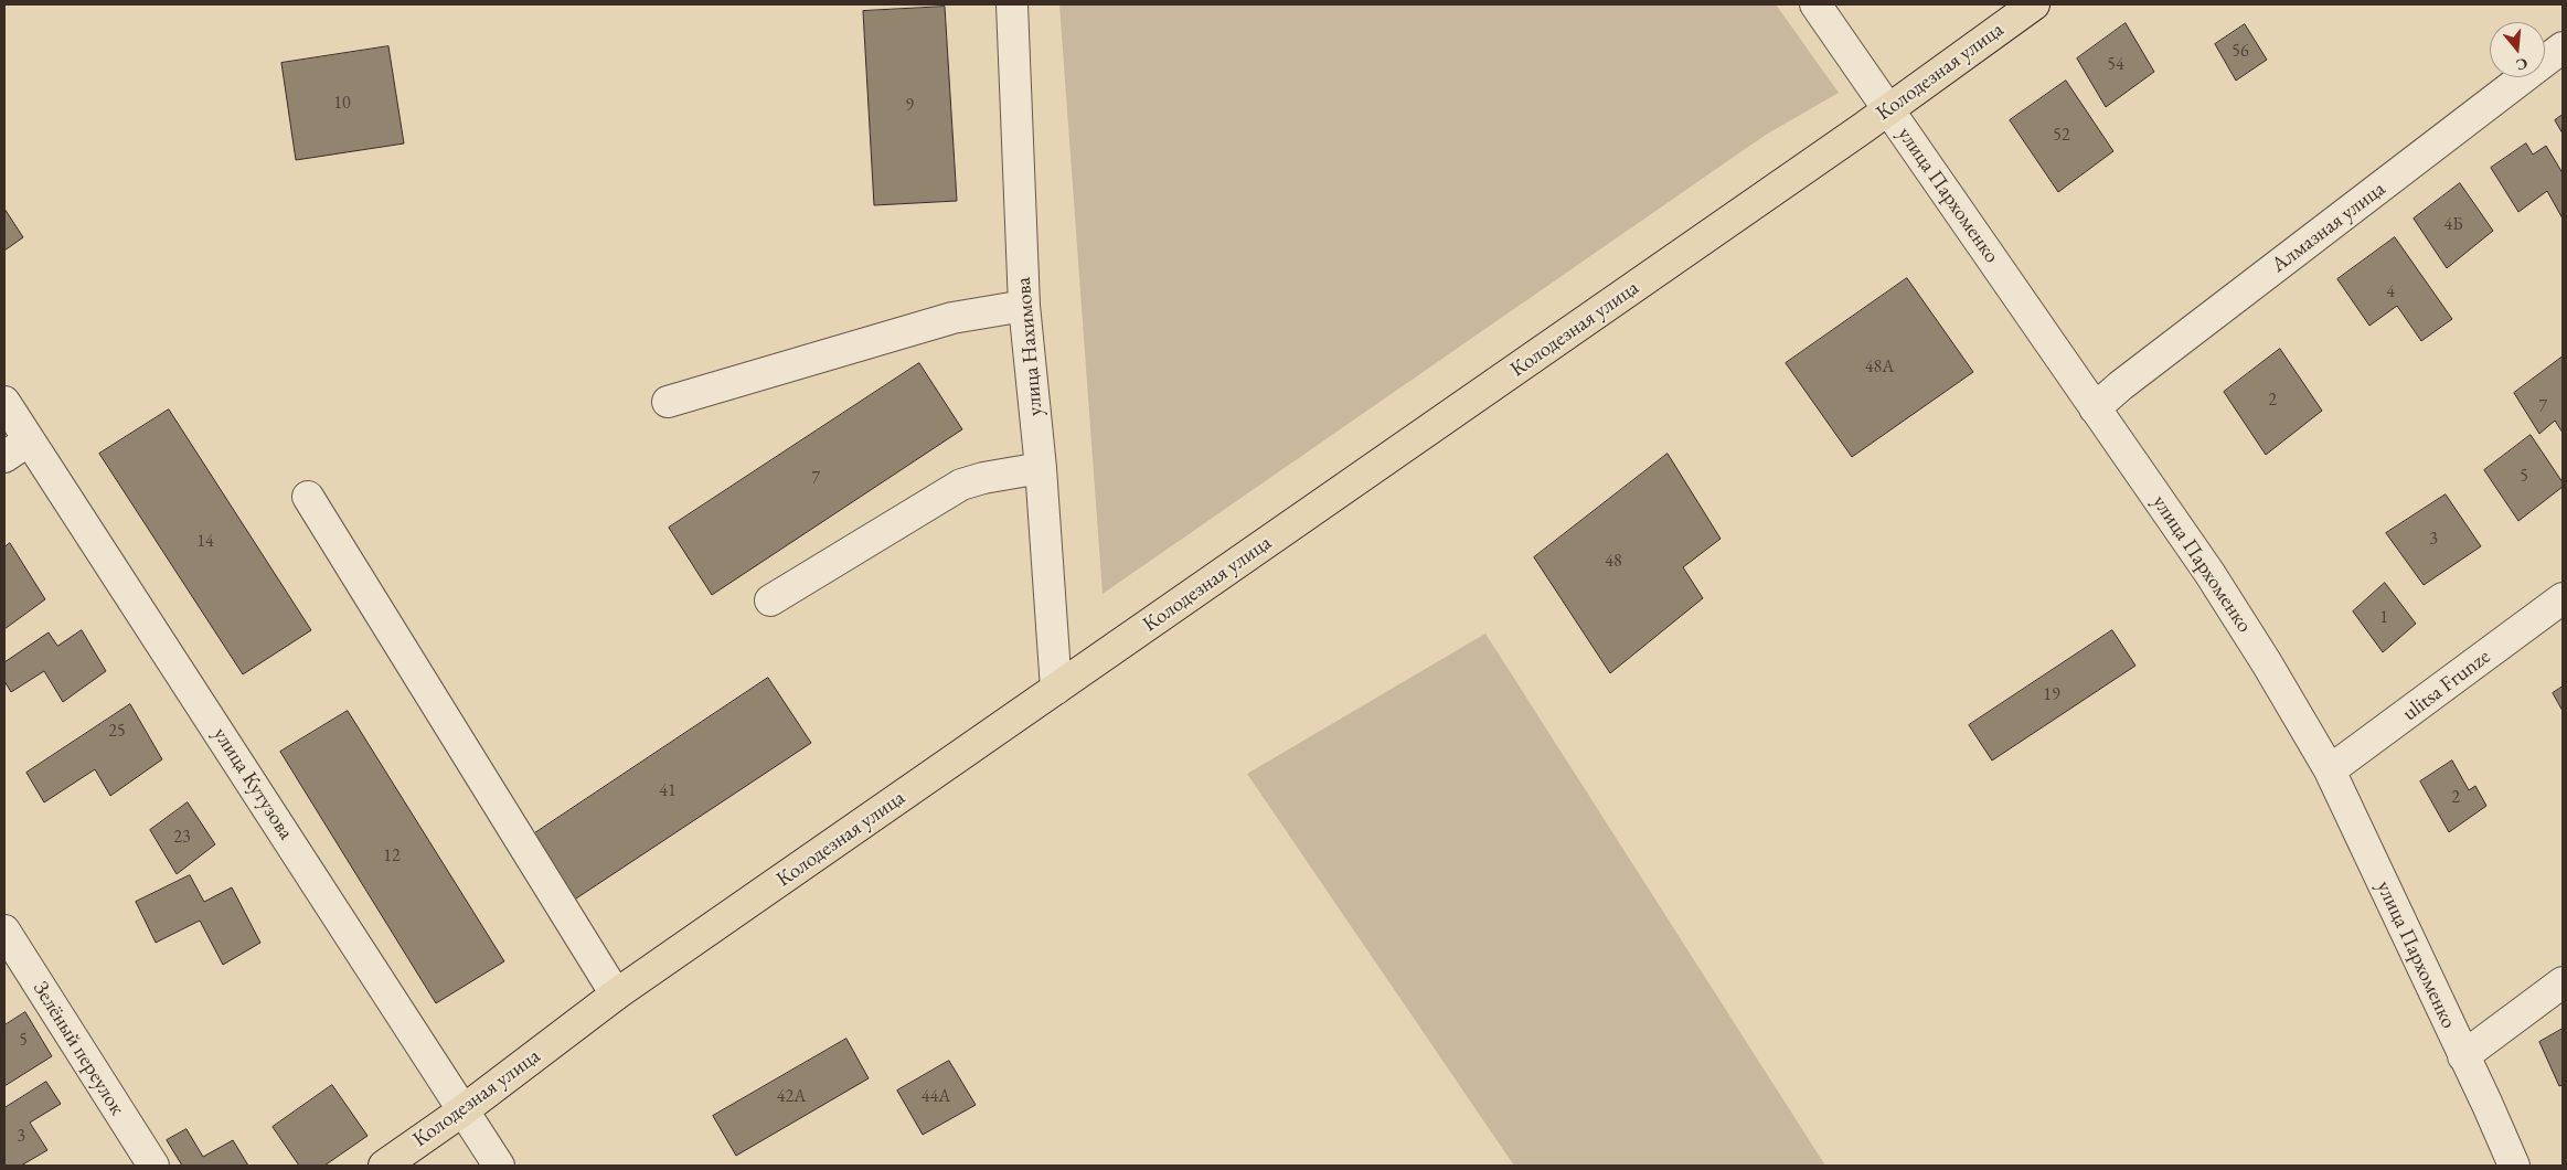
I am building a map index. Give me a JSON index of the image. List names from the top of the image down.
{
  "streets": {
    "main road": ["Колодезная улица"],
    "street": [
      "улица Пархоменко",
      "Алмазная улица",
      "улица Нахимова",
      "ulitsa Frunze",
      "улица Кутузова",
      "Зелёный переулок"
    ]
  },
  "crossings": [
    ["Колодезная улица", "улица Пархоменко"],
    ["Колодезная улица", "улица Нахимова"],
    ["Колодезная улица", "улица Кутузова"],
    ["улица Пархоменко", "Алмазная улица"],
    ["улица Пархоменко", "ulitsa Frunze"]
  ],
  "house_numbers": [
    "56",
    "54",
    "10",
    "9",
    "52",
    "4Б",
    "4",
    "48А",
    "2",
    "7",
    "5",
    "7",
    "3",
    "14",
    "48",
    "1",
    "19",
    "25",
    "41",
    "2",
    "23",
    "12",
    "5",
    "42А",
    "44А",
    "3"
  ],
  "north": "bottom"
}
